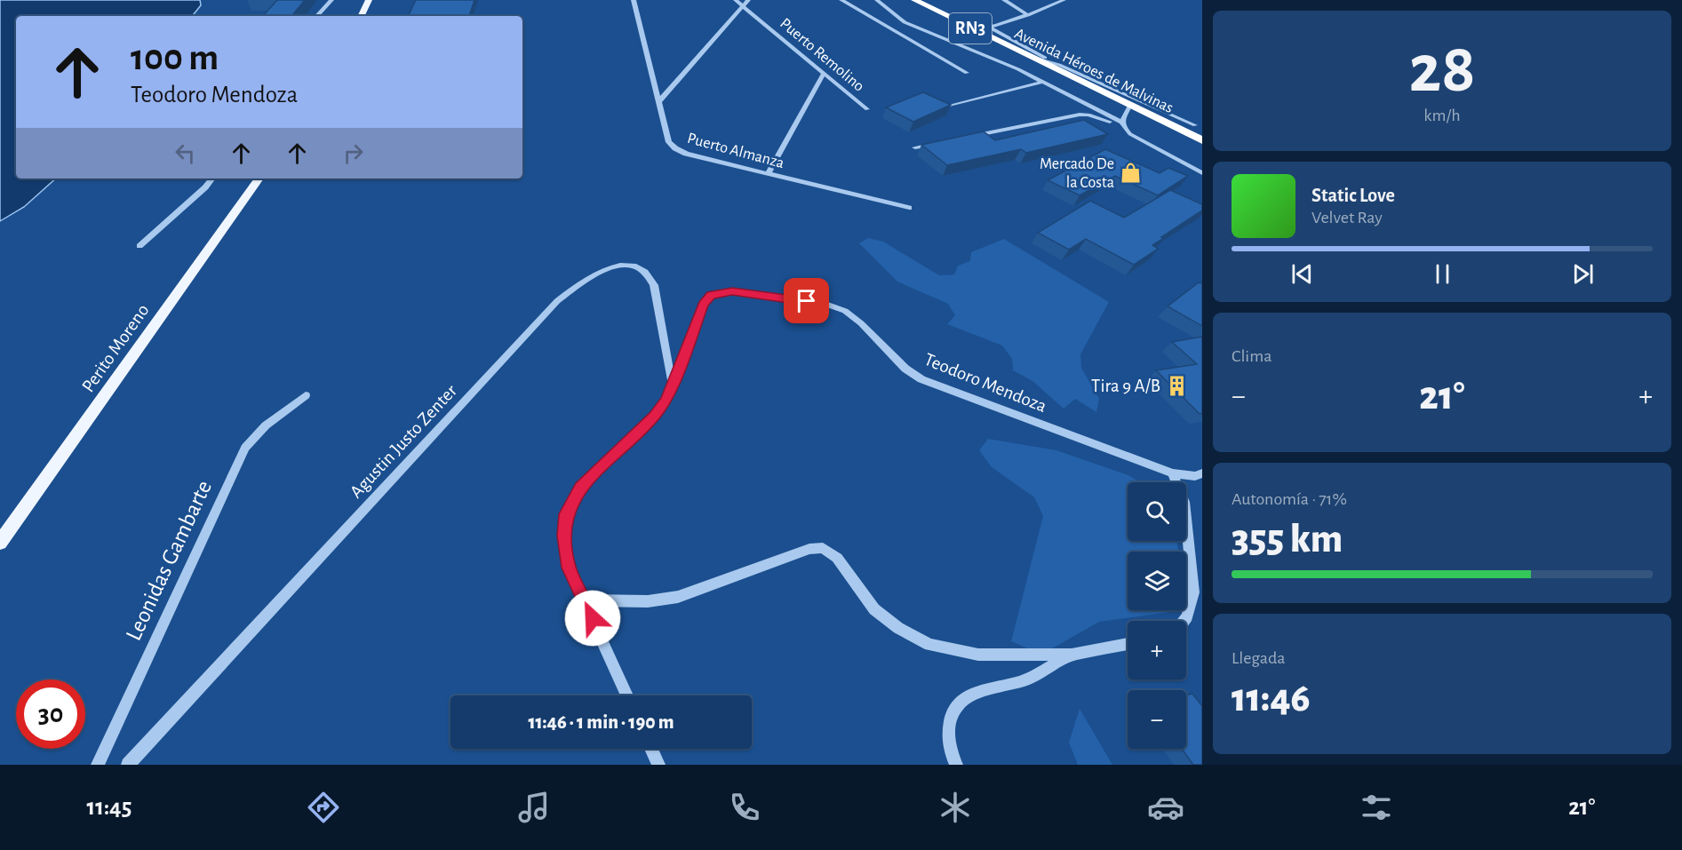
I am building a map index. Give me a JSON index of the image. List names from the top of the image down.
{
  "streets": {
    "highway": ["RN3", "Avenida Héroes de Malvinas"],
    "main road": ["Perito Moreno"],
    "street": [
      "Puerto Remolino",
      "Puerto Almanza",
      "Teodoro Mendoza",
      "Agustin Justo Zenter",
      "Leonidas Gambarte"
    ]
  },
  "crossings": [
    ["Teodoro Mendoza", "Agustin Justo Zenter"]
  ],
  "places": {
    "shop": ["Mercado De la Costa"],
    "building": ["Tira 9 A/B"]
  },
  "page": {
    "tile": [
      ["28", "km/h"],
      "Clima",
      ["Autonomía · 71%", "355 km"],
      ["Llegada", "11:46"]
    ],
    "turn": ["100 m", "Teodoro Mendoza"],
    "song": ["Static Love", "Velvet Ray"],
    "heat": ["−", "21°", "+"],
    "map_buttons": ["+", "−"],
    "limit": "30",
    "trip": "11:46 · 1 min · 190 m",
    "tabs": ["11:45", "21°"]
  }
}
